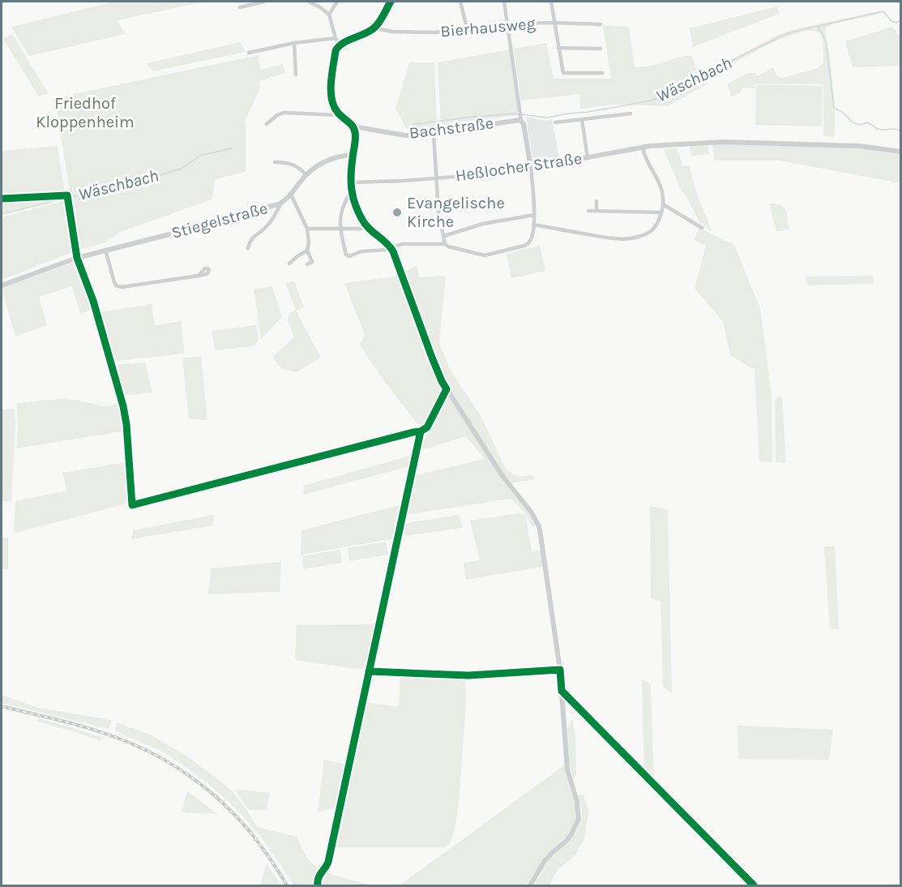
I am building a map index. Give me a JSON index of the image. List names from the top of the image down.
{
  "streets": {
    "street": [
      "Bierhausweg",
      "Bachstraße",
      "Heßlocher Straße",
      "Stiegelstraße"
    ]
  },
  "water": ["Wäschbach"],
  "parks": ["Friedhof Kloppenheim"],
  "places": ["Evangelische Kirche"]
}
